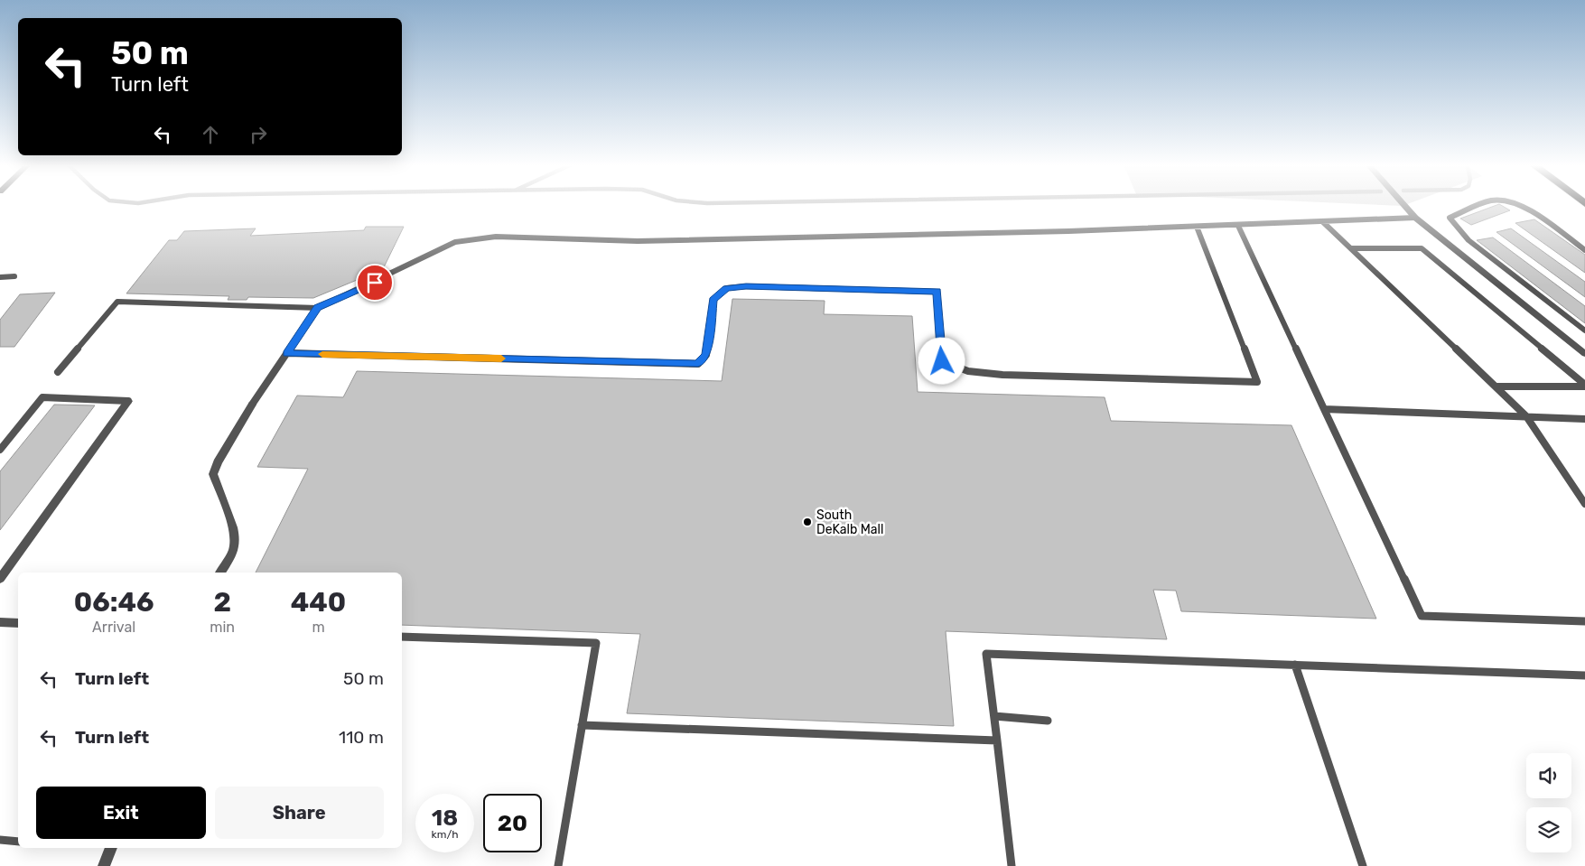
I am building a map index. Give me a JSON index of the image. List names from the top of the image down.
{
  "places": ["South DeKalb Mall"],
  "page": {
    "turn": ["50 m", "Turn left"],
    "eta": [
      "06:46",
      "Arrival",
      "2",
      "min",
      "440",
      "m"
    ],
    "list": [
      {
        "name": "Turn left",
        "value": "50 m"
      },
      {
        "name": "Turn left",
        "value": "110 m"
      }
    ],
    "buttons": ["Exit", "Share"],
    "speed": "18 km/h",
    "limit": "20"
  }
}
